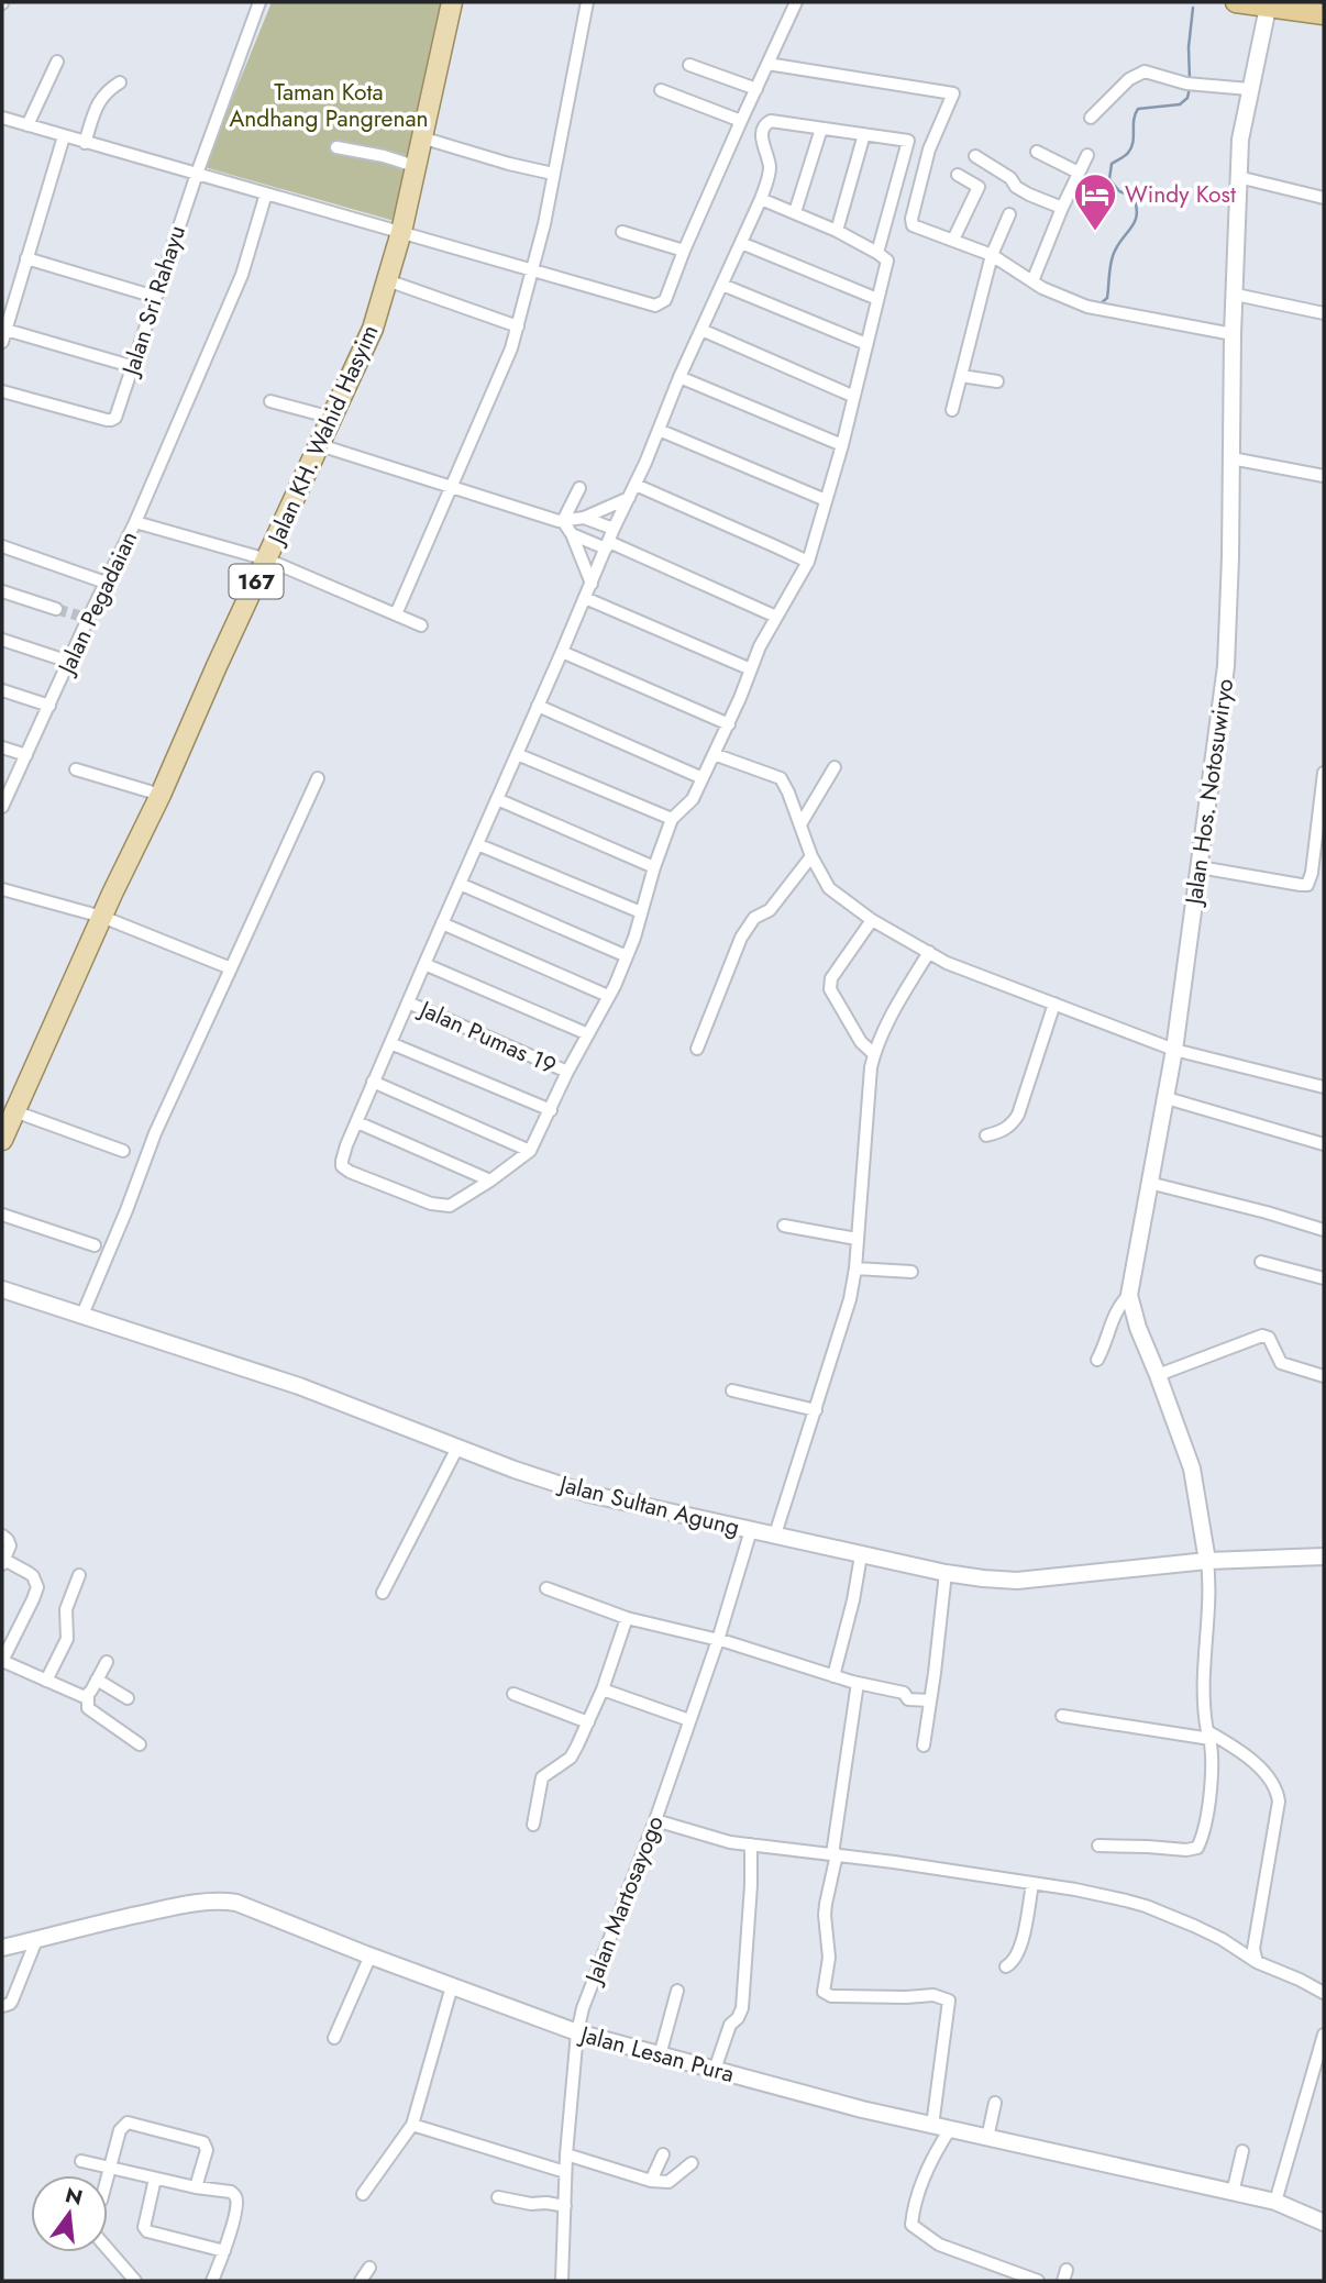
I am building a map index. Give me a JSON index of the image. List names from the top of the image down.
{
  "streets": {
    "main road": ["Jalan KH. Wahid Hasyim", "167"],
    "street": [
      "Jalan Sri Rahayu",
      "Jalan Pegadaian",
      "Jalan Hos. Notosuwiryo",
      "Jalan Pumas 19",
      "Jalan Sultan Agung",
      "Jalan Martosayogo",
      "Jalan Lesan Pura"
    ]
  },
  "crossings": [
    ["Jalan KH. Wahid Hasyim", "Jalan Pegadaian"],
    ["Jalan Hos. Notosuwiryo", "Jalan Sultan Agung"],
    ["Jalan Sultan Agung", "Jalan Martosayogo"],
    ["Jalan Martosayogo", "Jalan Lesan Pura"]
  ],
  "parks": ["Taman Kota Andhang Pangrenan"],
  "places": {
    "hotel": ["Windy Kost"]
  },
  "north": "top"
}
